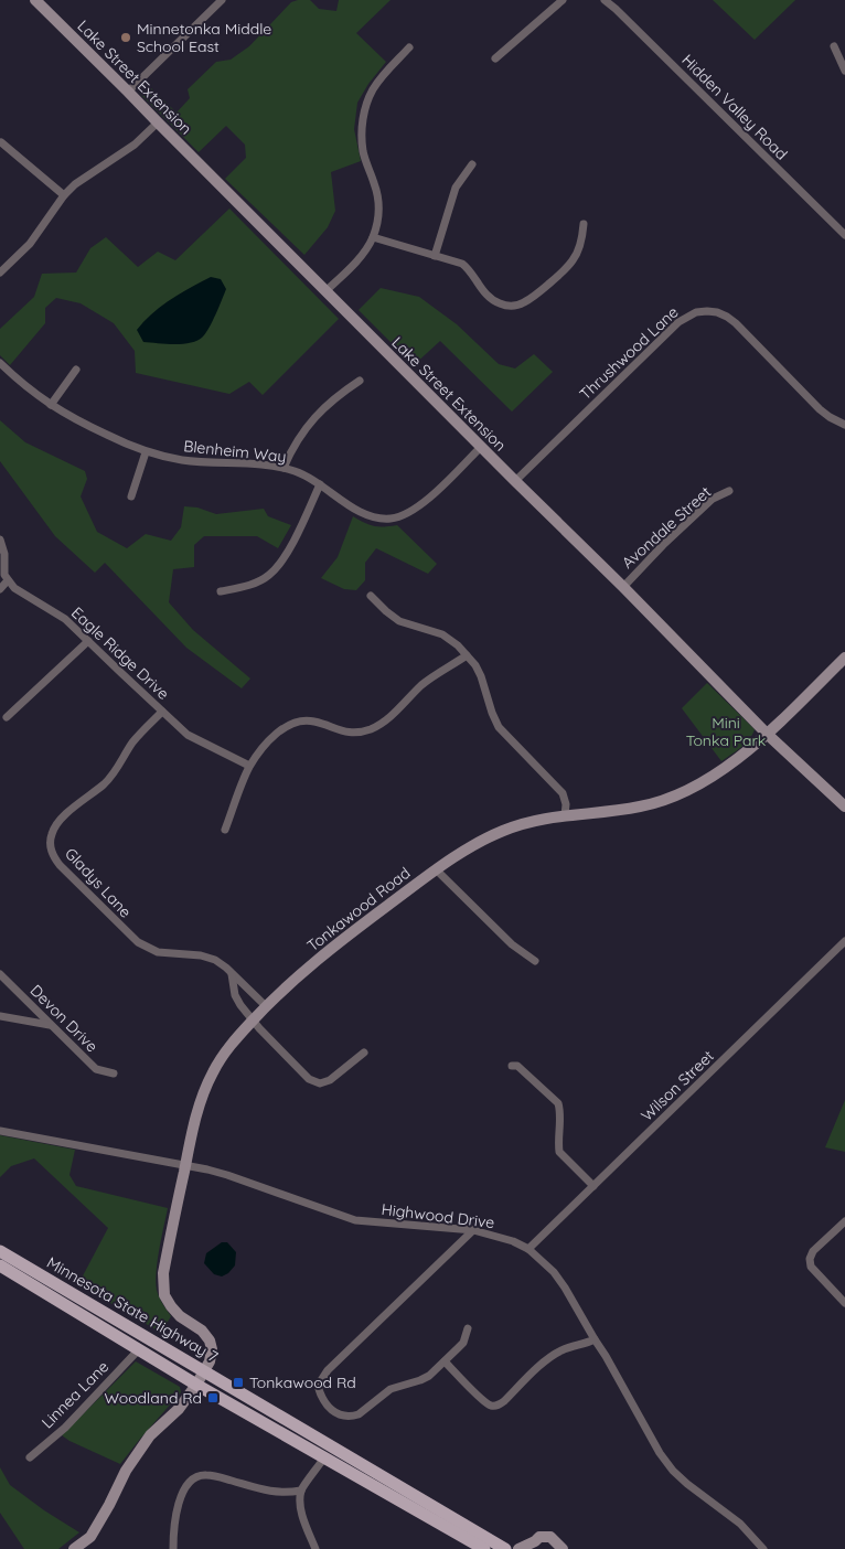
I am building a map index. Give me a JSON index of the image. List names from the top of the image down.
{
  "streets": {
    "main road": ["Minnesota State Highway 7"],
    "street": [
      "Lake Street Extension",
      "Hidden Valley Road",
      "Thrushwood Lane",
      "Blenheim Way",
      "Avondale Street",
      "Eagle Ridge Drive",
      "Gladys Lane",
      "Tonkawood Road",
      "Devon Drive",
      "Wilson Street",
      "Highwood Drive",
      "Linnea Lane"
    ]
  },
  "crossings": [
    ["Lake Street Extension", "Thrushwood Lane"],
    ["Lake Street Extension", "Blenheim Way"],
    ["Lake Street Extension", "Avondale Street"],
    ["Lake Street Extension", "Tonkawood Road"],
    ["Eagle Ridge Drive", "Gladys Lane"],
    ["Gladys Lane", "Tonkawood Road"],
    ["Tonkawood Road", "Highwood Drive"],
    ["Tonkawood Road", "Minnesota State Highway 7"],
    ["Wilson Street", "Highwood Drive"],
    ["Minnesota State Highway 7", "Linnea Lane"]
  ],
  "parks": ["Mini Tonka Park"],
  "places": {
    "other": ["Minnetonka Middle School East"],
    "transit": ["Tonkawood Rd", "Woodland Rd"]
  }
}
